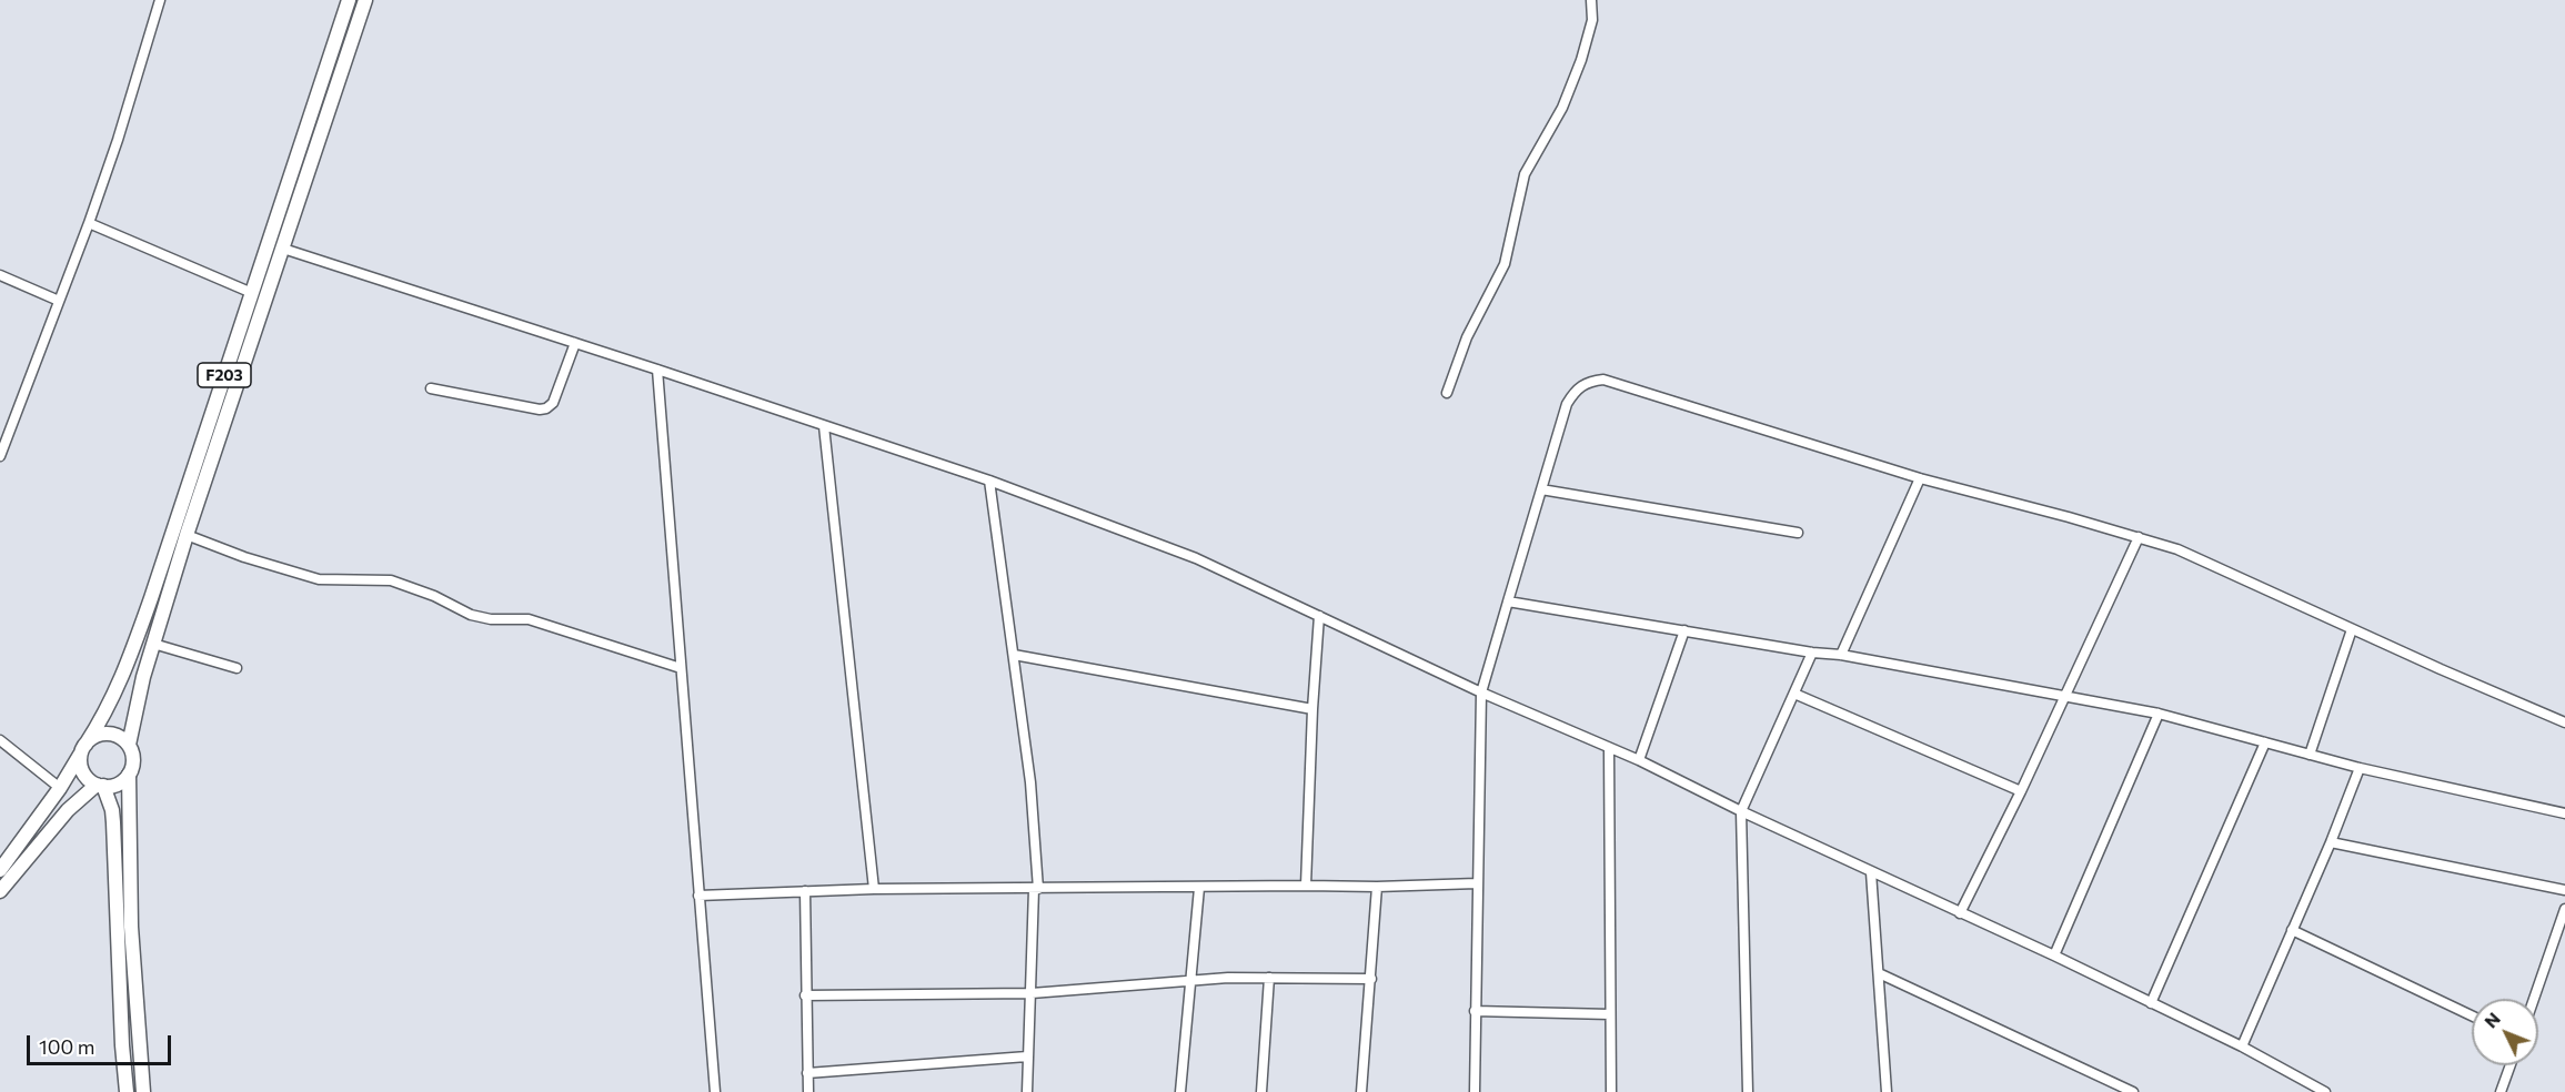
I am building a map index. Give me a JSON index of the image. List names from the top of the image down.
{
  "streets": {
    "main road": ["F203"]
  },
  "scale_bar": "100 m",
  "north": "top left"
}
